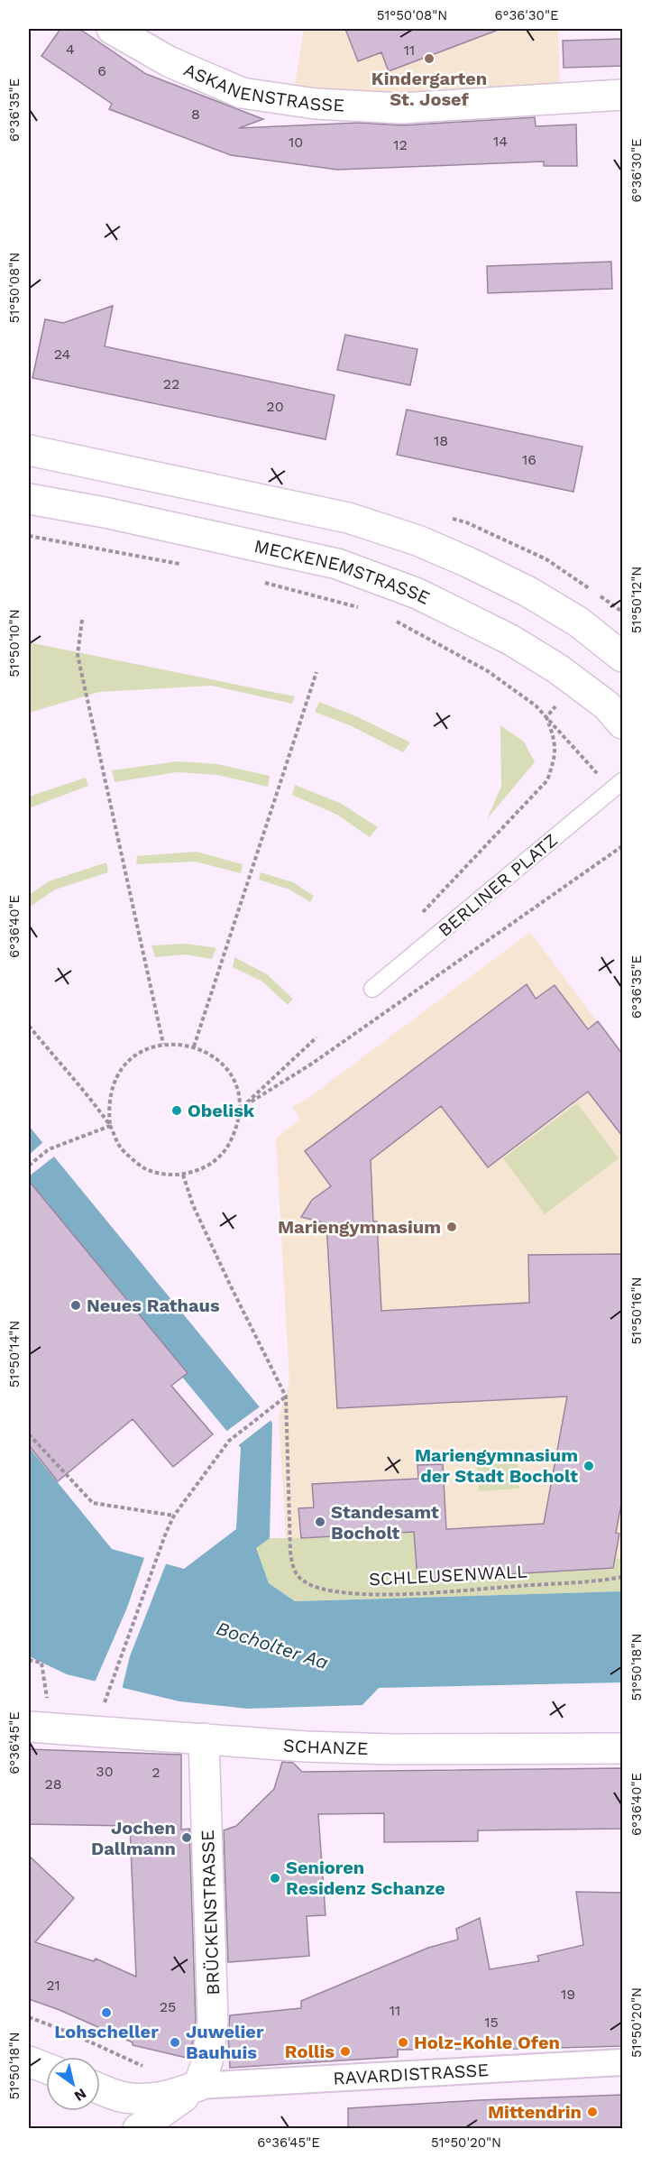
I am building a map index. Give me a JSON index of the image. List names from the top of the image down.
{
  "streets": {
    "street": [
      "ASKANENSTRASSE",
      "MECKENEMSTRASSE",
      "SCHANZE",
      "BRÜCKENSTRASSE",
      "RAVARDISTRASSE"
    ],
    "lane": ["BERLINER PLATZ"],
    "path": ["SCHLEUSENWALL"]
  },
  "crossings": [
    ["SCHANZE", "BRÜCKENSTRASSE"],
    ["BRÜCKENSTRASSE", "RAVARDISTRASSE"]
  ],
  "water": ["Bocholter Aa"],
  "places": [
    "Kindergarten St. Josef",
    "Obelisk",
    "Mariengymnasium",
    "Neues Rathaus",
    "Mariengymnasium der Stadt Bocholt",
    "Standesamt Bocholt",
    "Jochen Dallmann",
    "Senioren Residenz Schanze",
    "Lohscheller",
    "Juwelier Bauhuis",
    "Holz-Kohle Ofen",
    "Rollis",
    "Mittendrin"
  ],
  "house_numbers": [
    "4",
    "11",
    "6",
    "8",
    "14",
    "10",
    "12",
    "24",
    "22",
    "20",
    "18",
    "16",
    "30",
    "2",
    "28",
    "21",
    "19",
    "25",
    "11",
    "15"
  ],
  "north": "bottom right",
  "coordinates": [
    "51°50'08\"N",
    "6°36'30\"E",
    "6°36'35\"E",
    "51°50'12\"N",
    "51°50'10\"N",
    "6°36'40\"E",
    "51°50'16\"N",
    "51°50'14\"N",
    "51°50'18\"N",
    "6°36'45\"E",
    "51°50'20\"N"
  ]
}
